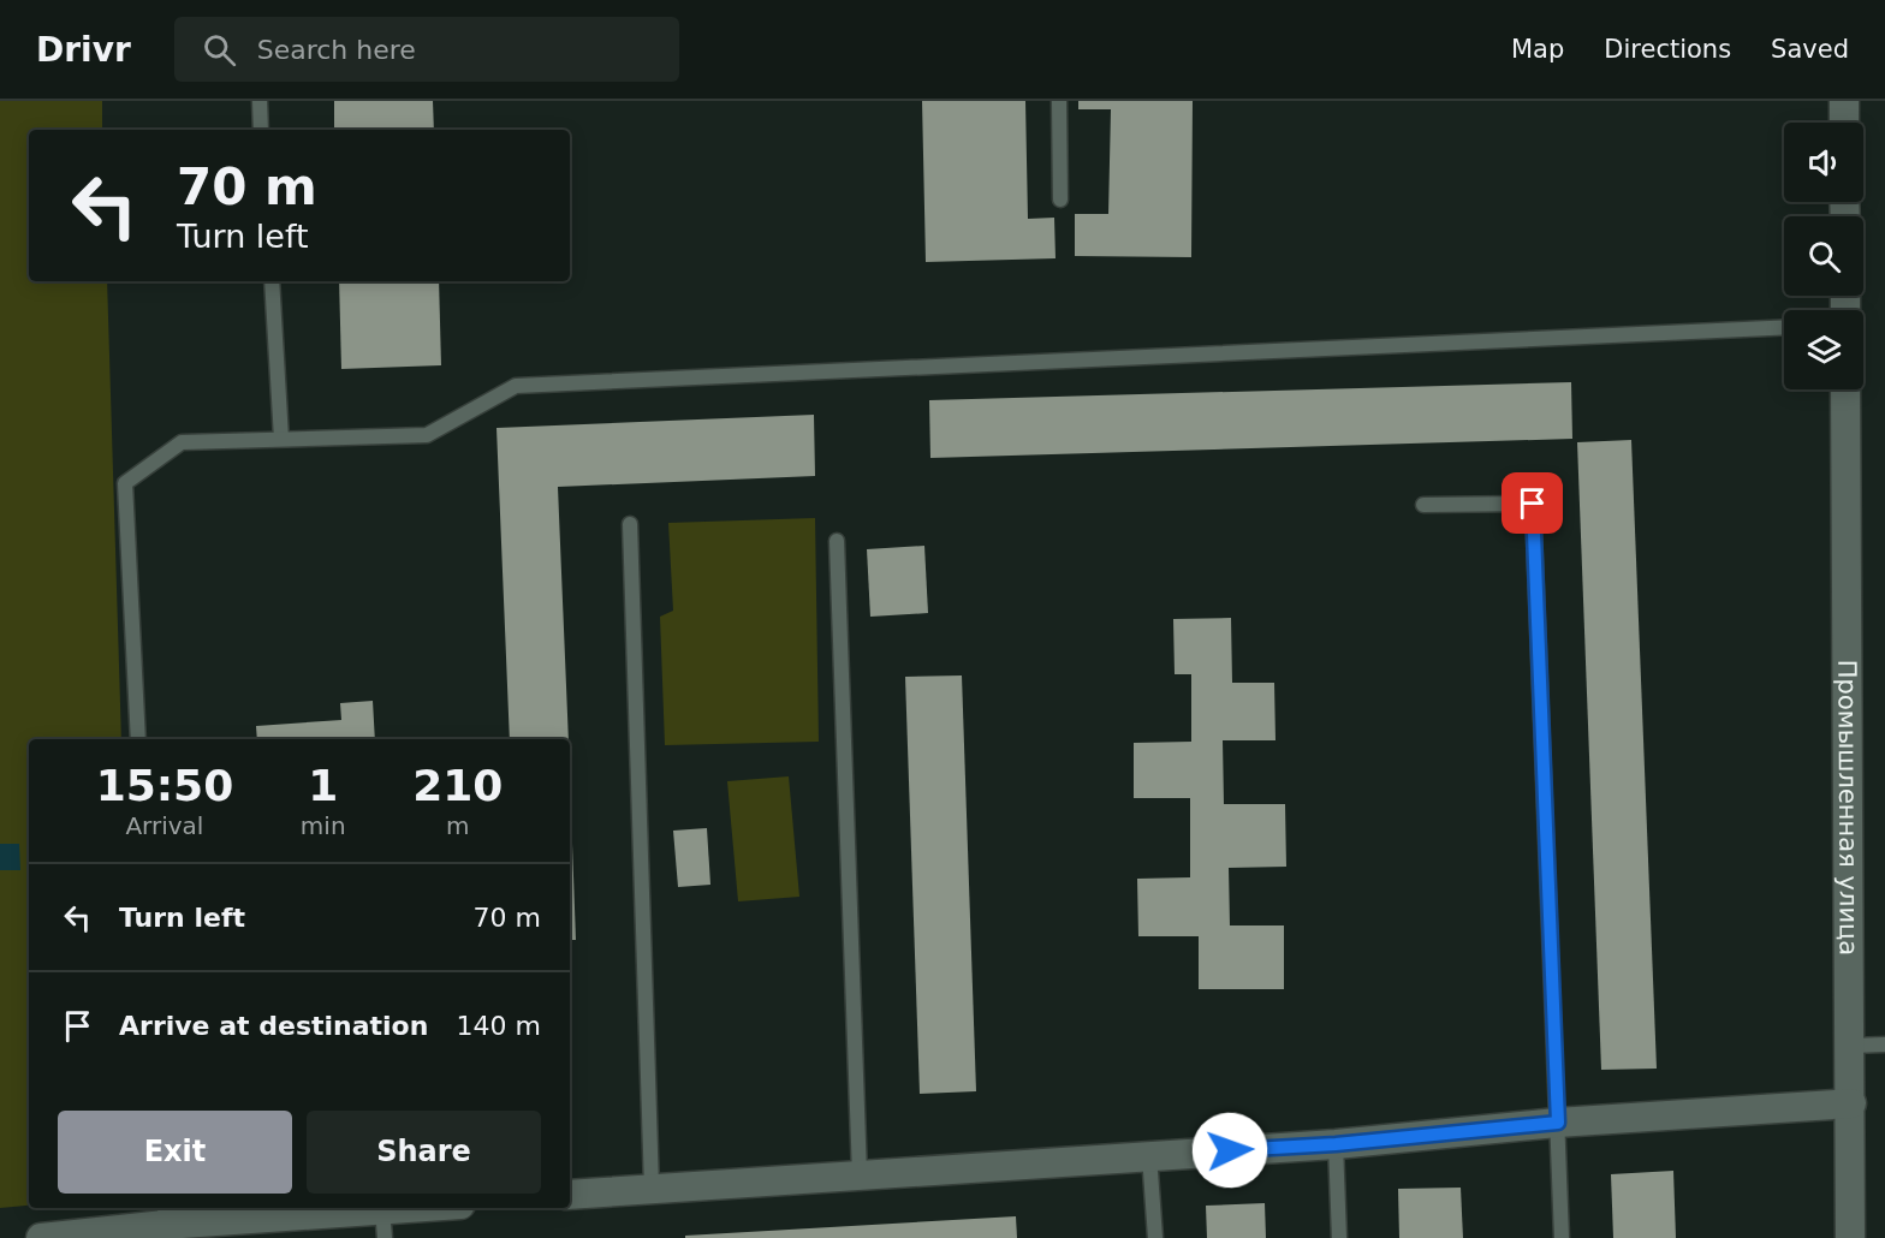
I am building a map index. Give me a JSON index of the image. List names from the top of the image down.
{
  "streets": {
    "street": ["Промышленная улица"]
  },
  "page": {
    "header": "Drivr",
    "search": "Search here",
    "nav": ["Map", "Directions", "Saved"],
    "turn": ["70 m", "Turn left"],
    "eta": [
      "15:50",
      "Arrival",
      "1",
      "min",
      "210",
      "m"
    ],
    "list": [
      {
        "name": "Turn left",
        "value": "70 m"
      },
      {
        "name": "Arrive at destination",
        "value": "140 m"
      }
    ],
    "buttons": ["Exit", "Share"]
  }
}
